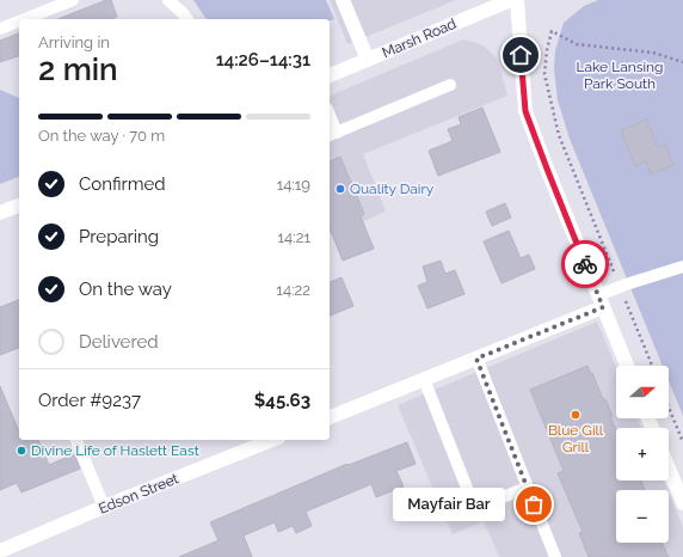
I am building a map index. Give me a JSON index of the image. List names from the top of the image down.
{
  "streets": {
    "street": ["Marsh Road", "Edson Street"]
  },
  "parks": ["Lake Lansing Park South"],
  "places": [
    "Quality Dairy",
    "Blue Gill Grill",
    "Divine Life of Haslett East",
    "Mayfair Bar"
  ],
  "north": "right",
  "page": {
    "heading": ["2 min", "Arriving in", "14:26–14:31"],
    "panel": ["Order #9237", "$45.63"],
    "bar": "On the way · 70 m",
    "list": [
      ["Confirmed", "14:19"],
      ["Preparing", "14:21"],
      ["On the way", "14:22"],
      "Delivered"
    ],
    "map_buttons": ["+", "−"],
    "bubble": "Mayfair Bar"
  }
}
